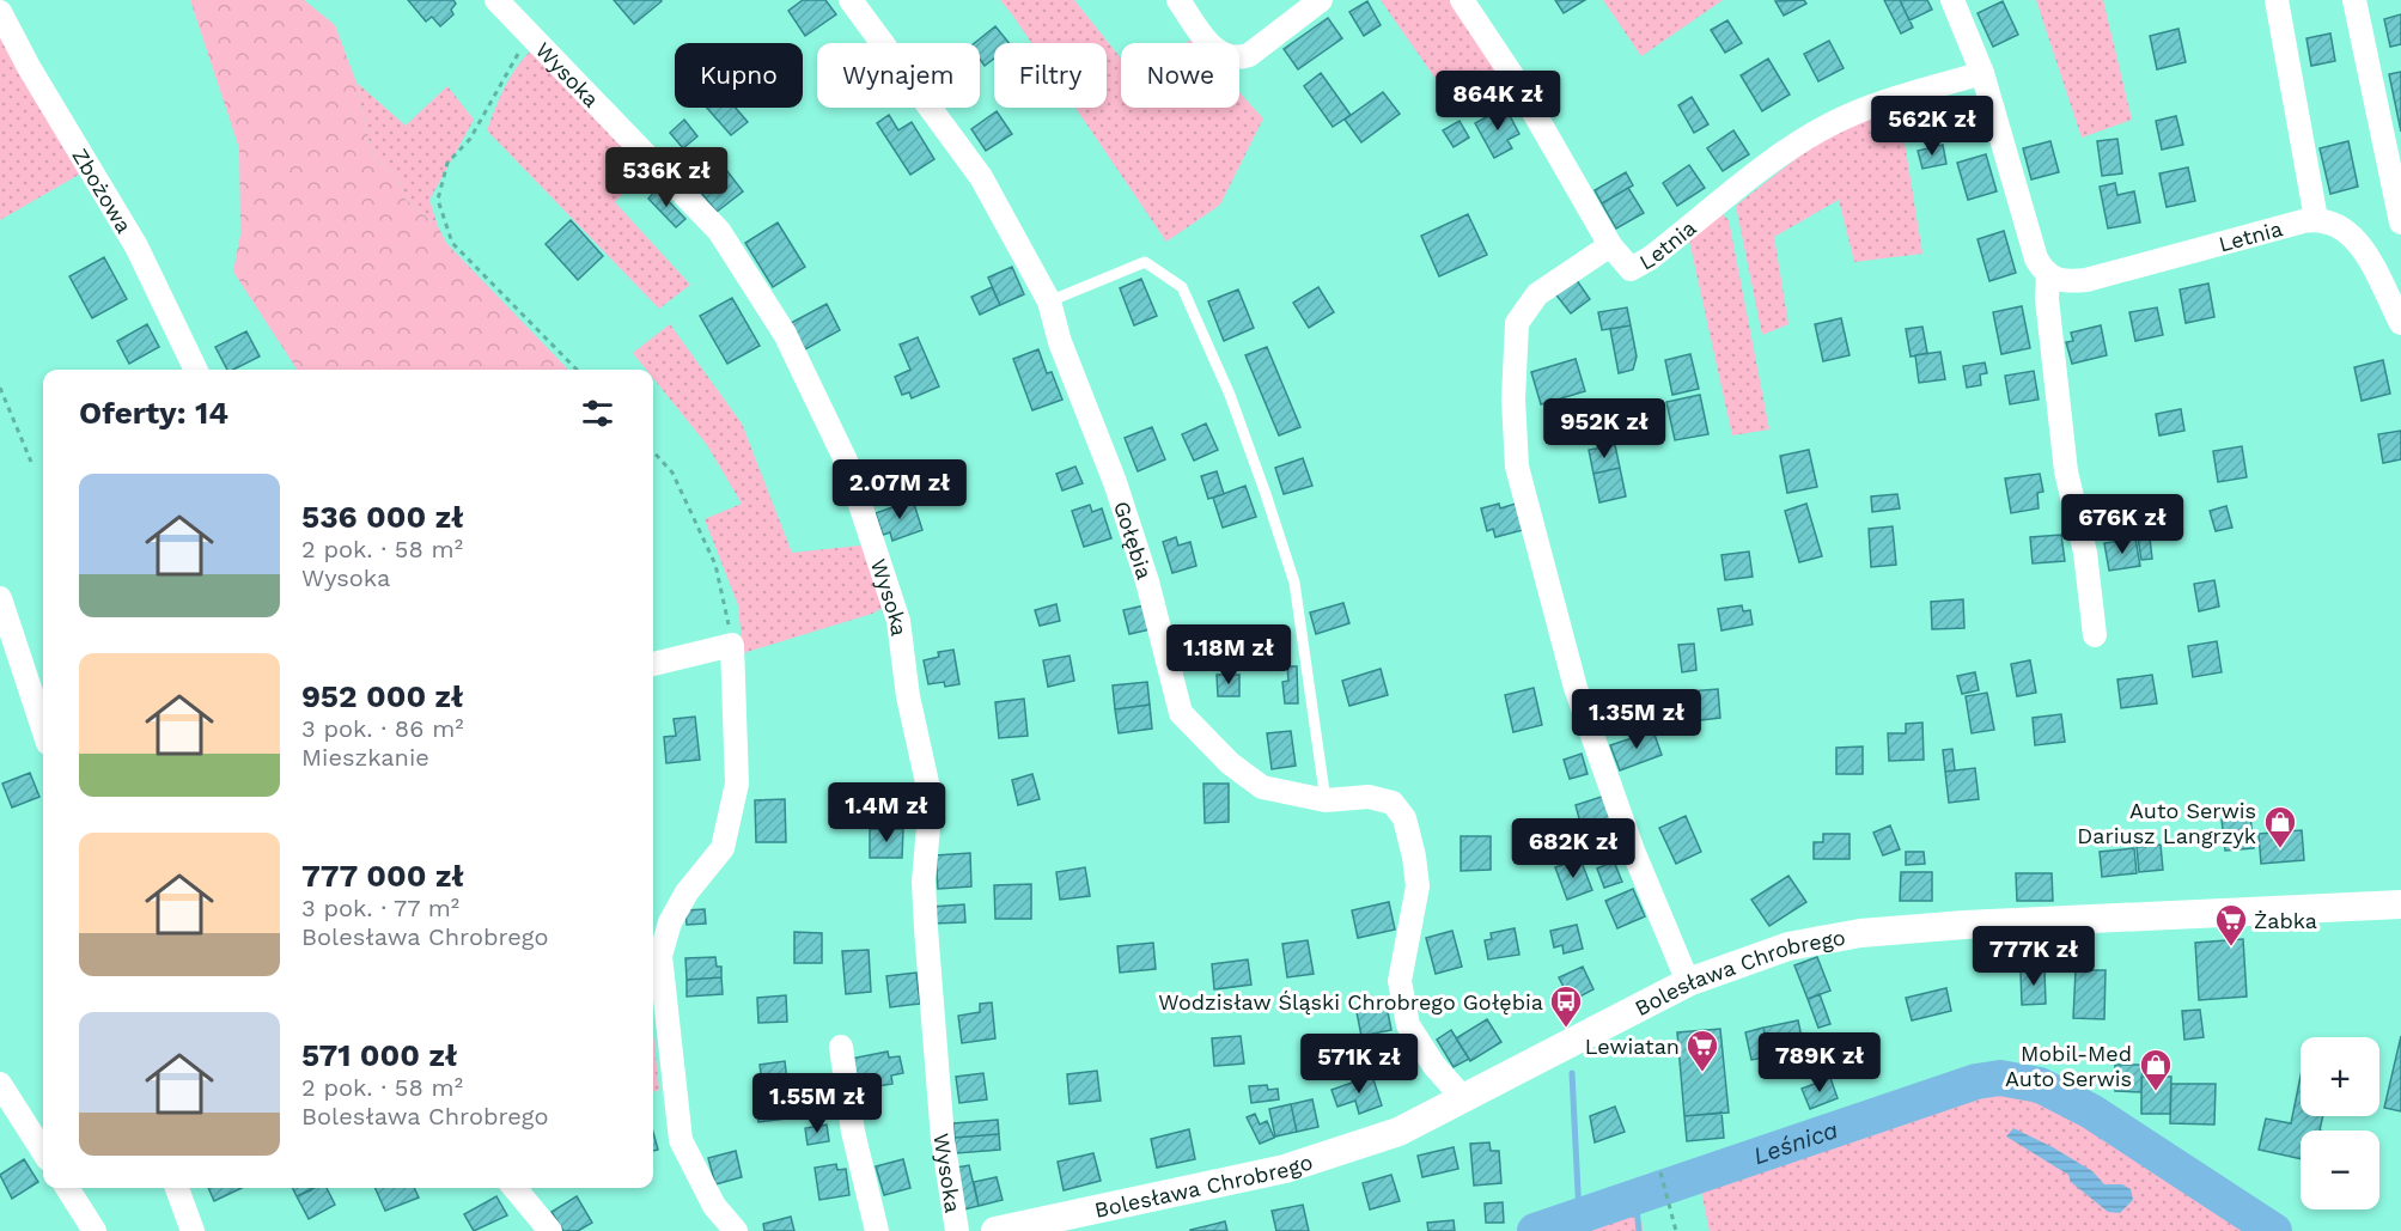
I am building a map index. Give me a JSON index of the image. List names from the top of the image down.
{
  "streets": {
    "street": [
      "Wysoka",
      "Zbożowa",
      "Letnia",
      "Gołębia",
      "Bolesława Chrobrego"
    ]
  },
  "crossings": [
    ["Gołębia", "Bolesława Chrobrego"]
  ],
  "water": ["Leśnica"],
  "places": {
    "shop": ["Auto Serwis Dariusz Langrzyk", "Mobil-Med Auto Serwis"],
    "supermarket": ["Żabka", "Lewiatan"],
    "bus stop": ["Wodzisław Śląski Chrobrego Gołębia"]
  },
  "page": {
    "chip": [
      "Kupno",
      "Wynajem",
      "Filtry",
      "Nowe"
    ],
    "price": [
      "864K zł",
      "562K zł",
      "536K zł",
      "952K zł",
      "2.07M zł",
      "676K zł",
      "1.18M zł",
      "1.35M zł",
      "1.4M zł",
      "682K zł",
      "777K zł",
      "789K zł",
      "571K zł",
      "1.55M zł"
    ],
    "heading": "Oferty: 14",
    "list": [
      {
        "name": "536 000 zł",
        "note": "2 pok. · 58 m² · Wysoka"
      },
      {
        "name": "952 000 zł",
        "note": "3 pok. · 86 m² · Mieszkanie"
      },
      {
        "name": "777 000 zł",
        "note": "3 pok. · 77 m² · Bolesława Chrobrego"
      },
      {
        "name": "571 000 zł",
        "note": "2 pok. · 58 m² · Bolesława Chrobrego"
      }
    ],
    "map_buttons": ["+", "−"]
  }
}
